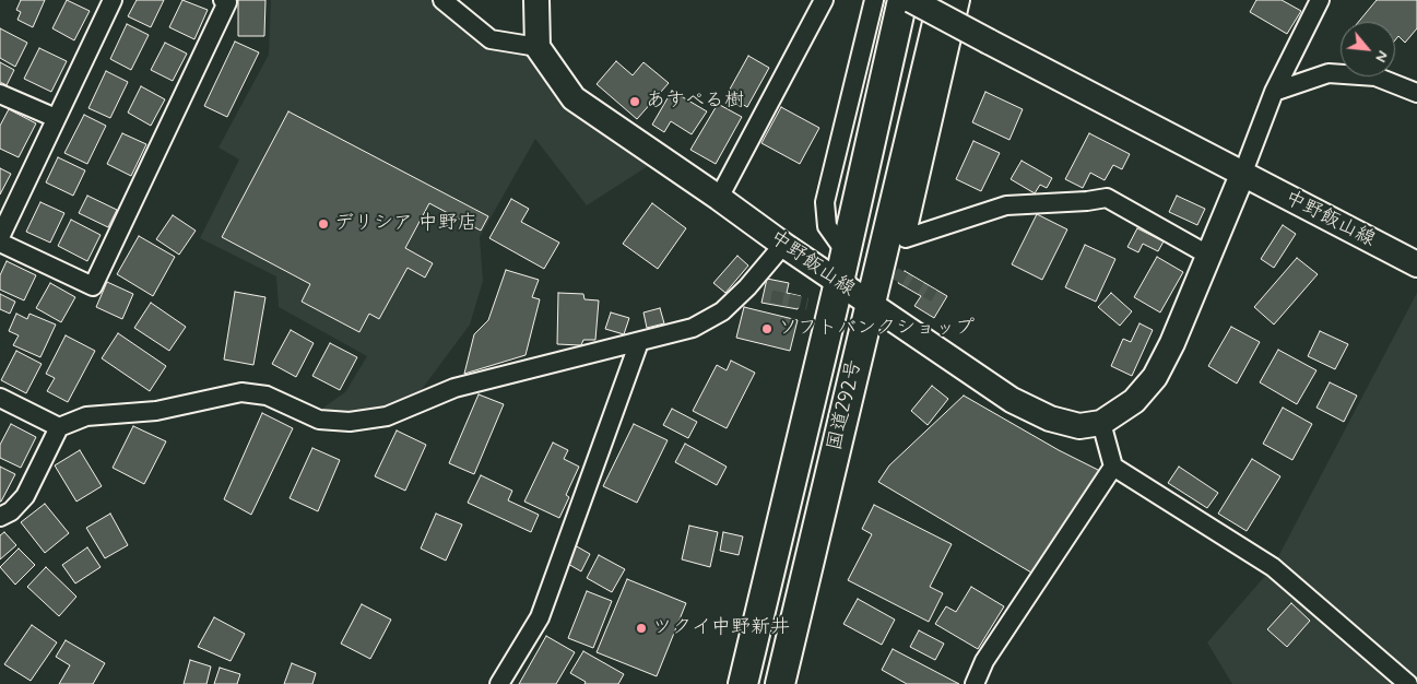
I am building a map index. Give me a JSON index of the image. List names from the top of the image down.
{
  "streets": {
    "highway": ["国道292号"],
    "main road": ["中野飯山線"]
  },
  "crossings": [
    ["中野飯山線", "国道292号"]
  ],
  "places": [
    "あすぺる樹",
    "デリシア 中野店",
    "ソフトバンクショップ",
    "ツクイ中野新井"
  ],
  "north": "bottom right"
}
